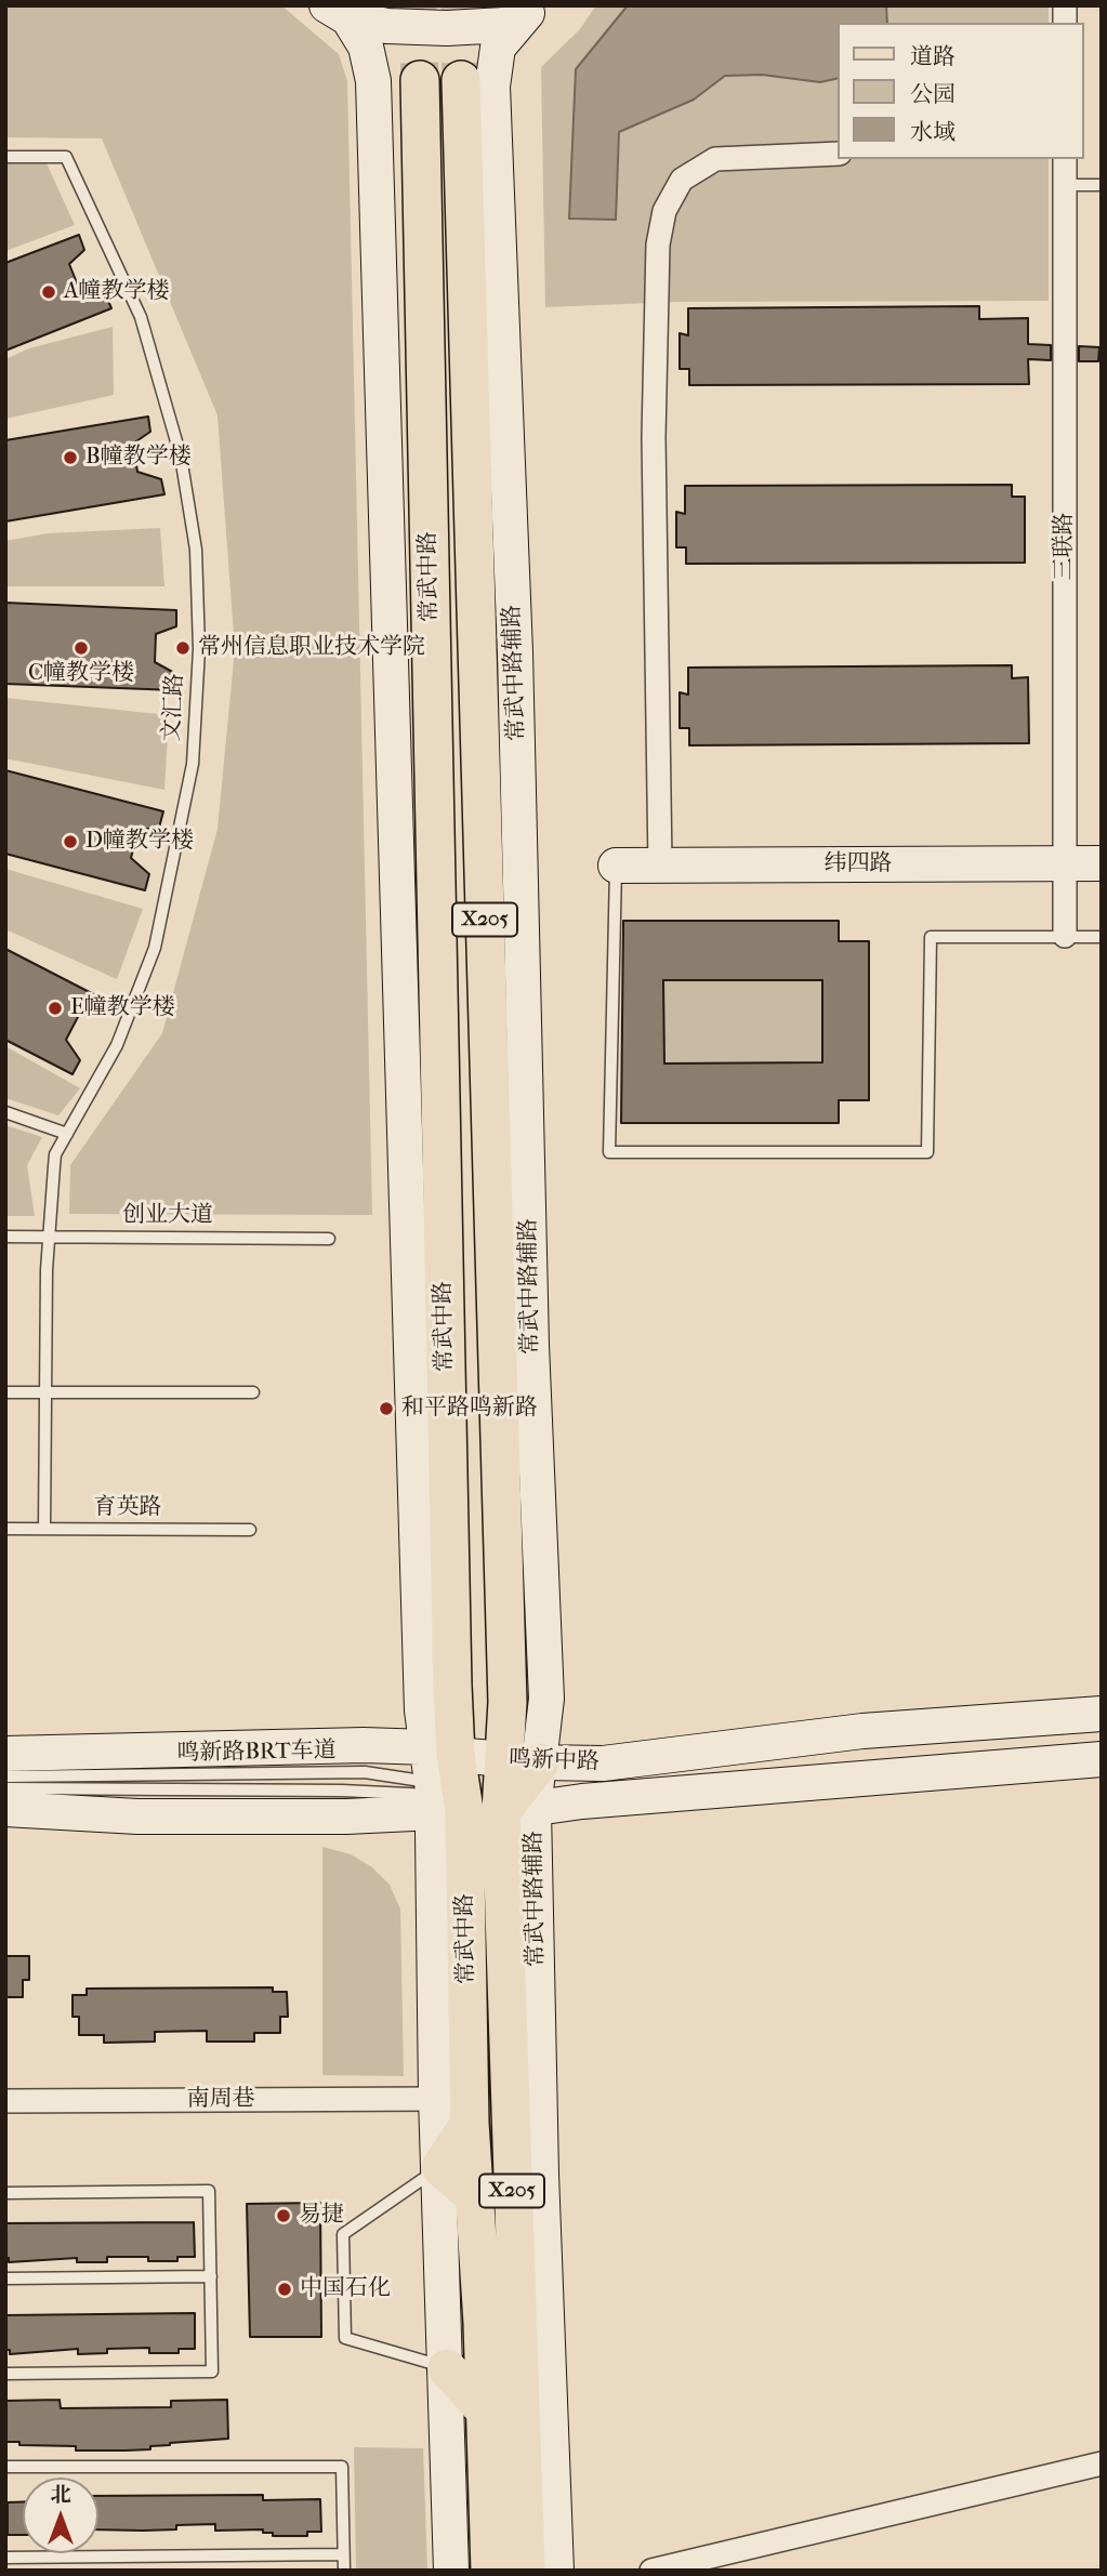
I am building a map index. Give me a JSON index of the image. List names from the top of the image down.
{
  "streets": {
    "main road": ["常武中路", "X205"],
    "street": [
      "三联路",
      "常武中路辅路",
      "纬四路",
      "鸣新中路",
      "南周巷"
    ],
    "lane": [
      "文汇路",
      "创业大道",
      "育英路",
      "鸣新路BRT车道"
    ]
  },
  "crossings": [
    ["三联路", "纬四路"],
    ["常武中路", "常武中路辅路"],
    ["常武中路", "鸣新路BRT车道"],
    ["常武中路", "鸣新中路"],
    ["常武中路辅路", "鸣新中路"],
    ["文汇路", "创业大道"],
    ["文汇路", "育英路"],
    ["鸣新路BRT车道", "鸣新中路"]
  ],
  "places": [
    "A幢教学楼",
    "B幢教学楼",
    "C幢教学楼",
    "常州信息职业技术学院",
    "D幢教学楼",
    "E幢教学楼",
    "和平路鸣新路",
    "易捷",
    "中国石化"
  ],
  "legend": ["道路", "公园", "水域"],
  "north": "top"
}
